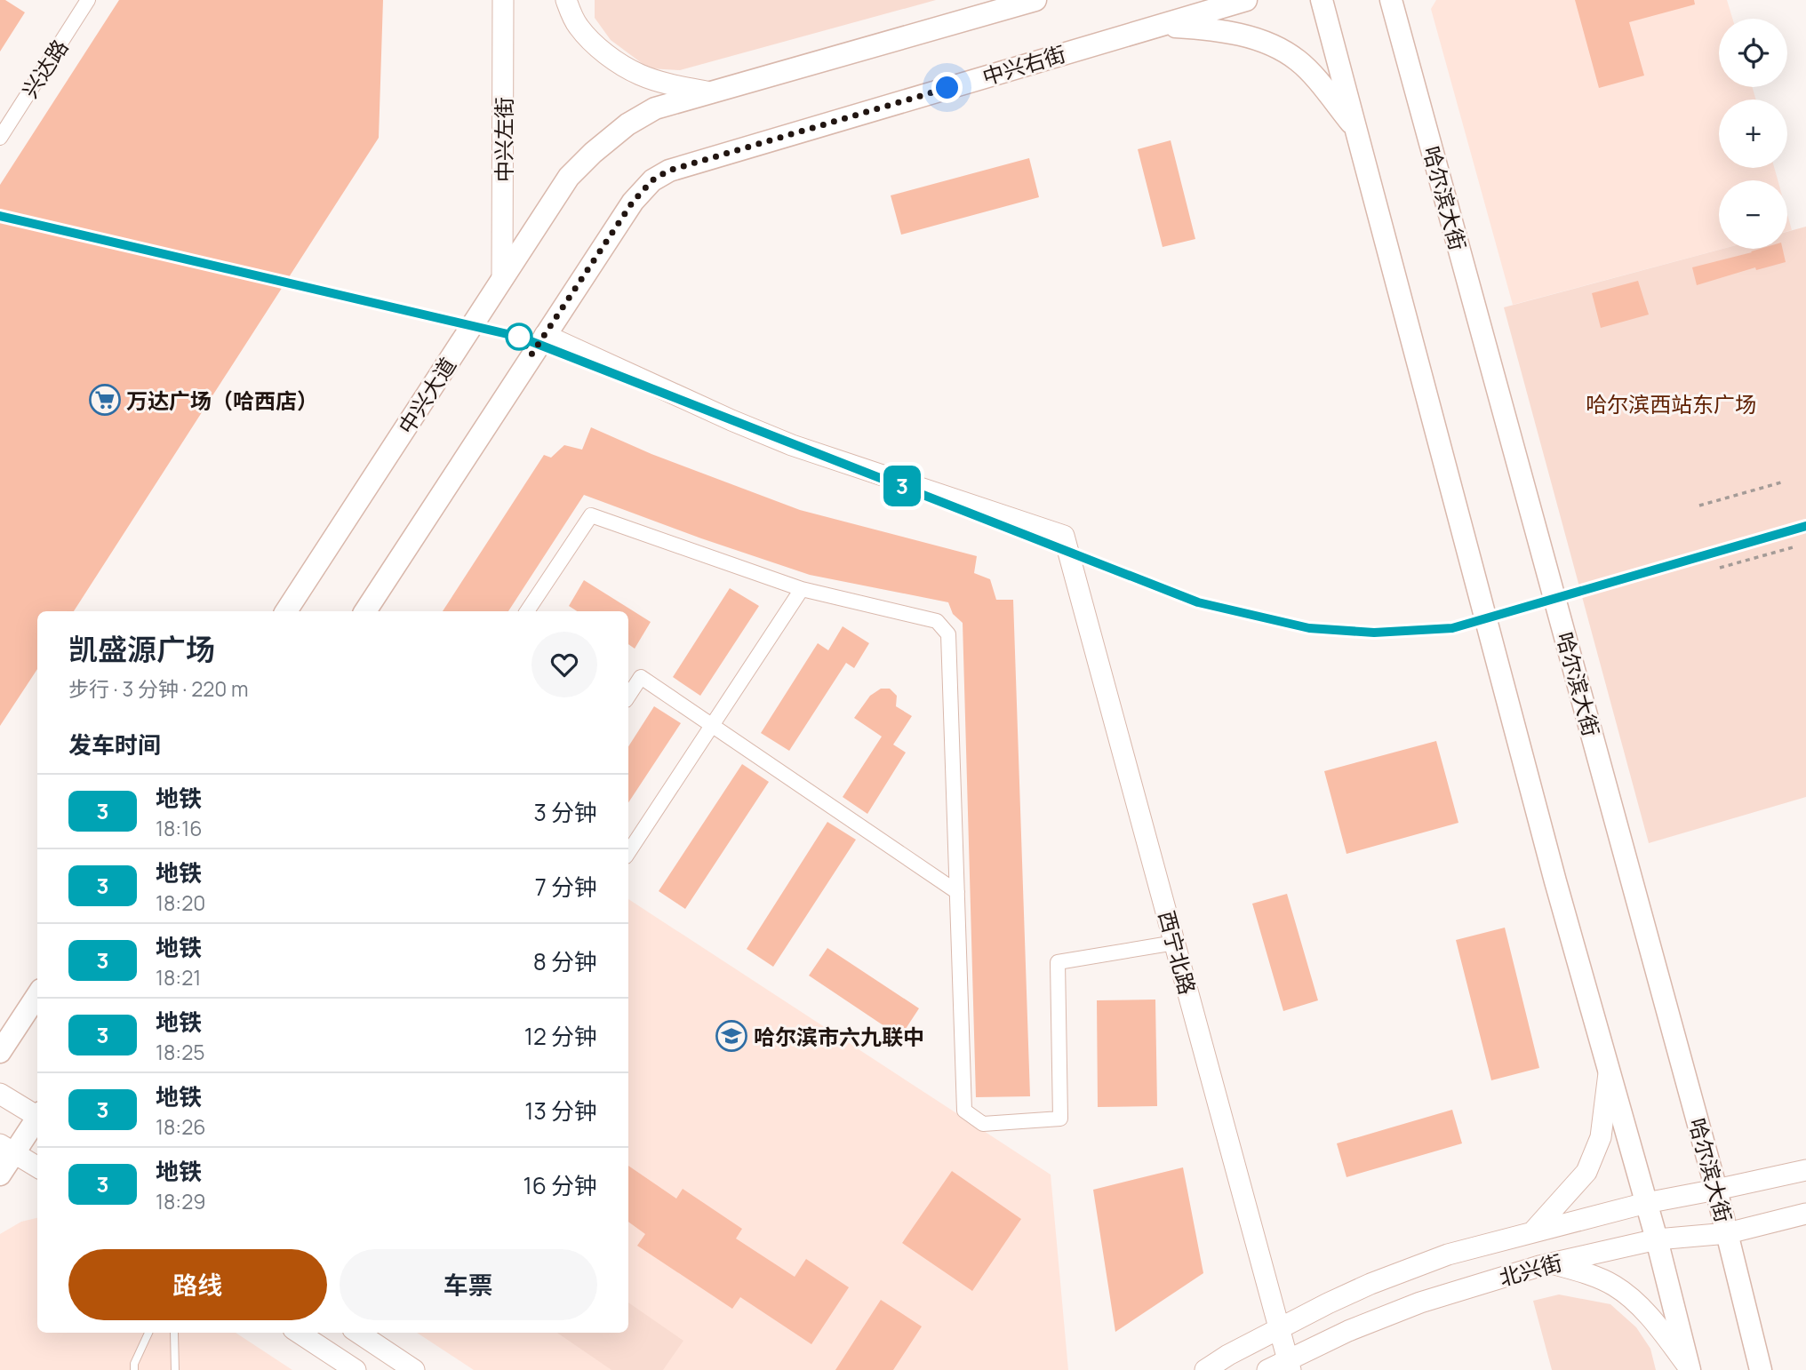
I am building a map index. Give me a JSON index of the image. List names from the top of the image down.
{
  "streets": {
    "main road": [
      "中兴右街",
      "中兴左街",
      "哈尔滨大街",
      "中兴大道",
      "西宁北路",
      "北兴街"
    ],
    "street": ["兴达路"]
  },
  "crossings": [
    ["中兴右街", "西宁北路"],
    ["中兴左街", "中兴大道"],
    ["哈尔滨大街", "北兴街"],
    ["西宁北路", "北兴街"]
  ],
  "parks": ["哈尔滨西站东广场"],
  "places": {
    "supermarket": ["万达广场（哈西店）"],
    "school or university": ["哈尔滨市六九联中"]
  },
  "lines": ["metro line 3"],
  "page": {
    "on_map": "3",
    "map_buttons": ["+", "−"],
    "heading": [
      ["凯盛源广场", "步行 · 3 分钟 · 220 m"],
      "发车时间"
    ],
    "list": [
      {
        "mark": "3",
        "name": "地铁",
        "note": "18:16",
        "value": "3 分钟"
      },
      {
        "mark": "3",
        "name": "地铁",
        "note": "18:20",
        "value": "7 分钟"
      },
      {
        "mark": "3",
        "name": "地铁",
        "note": "18:21",
        "value": "8 分钟"
      },
      {
        "mark": "3",
        "name": "地铁",
        "note": "18:25",
        "value": "12 分钟"
      },
      {
        "mark": "3",
        "name": "地铁",
        "note": "18:26",
        "value": "13 分钟"
      },
      {
        "mark": "3",
        "name": "地铁",
        "note": "18:29",
        "value": "16 分钟"
      }
    ],
    "buttons": ["路线", "车票"]
  }
}
